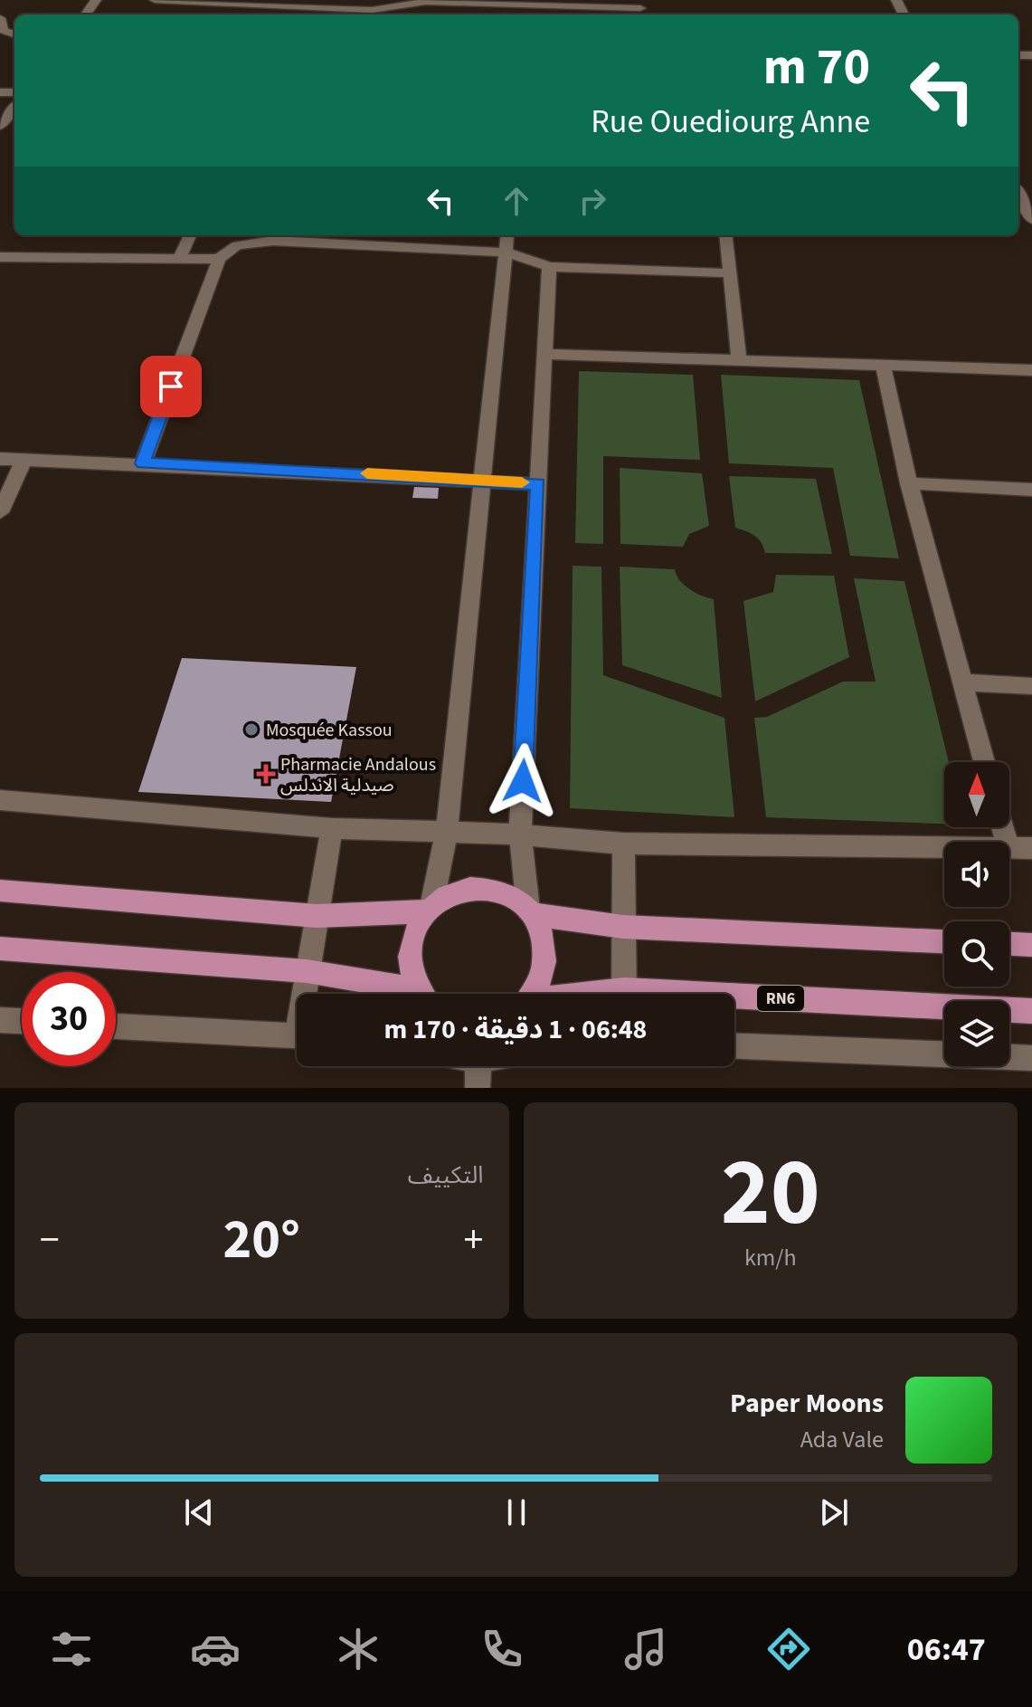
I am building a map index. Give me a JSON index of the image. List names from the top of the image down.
{
  "streets": {
    "main road": ["RN6"]
  },
  "places": {
    "other": ["Mosquée Kassou"],
    "health": ["Pharmacie Andalous صيدلية الاندلس"]
  },
  "north": "top",
  "page": {
    "turn": ["70 m", "Rue Ouediourg Anne"],
    "limit": "30",
    "trip": "06:48 · 1 دقيقة · 170 m",
    "tile": [
      ["20", "km/h"],
      "التكييف"
    ],
    "heat": ["−", "20°", "+"],
    "song": ["Paper Moons", "Ada Vale"],
    "tabs": "06:47"
  }
}
